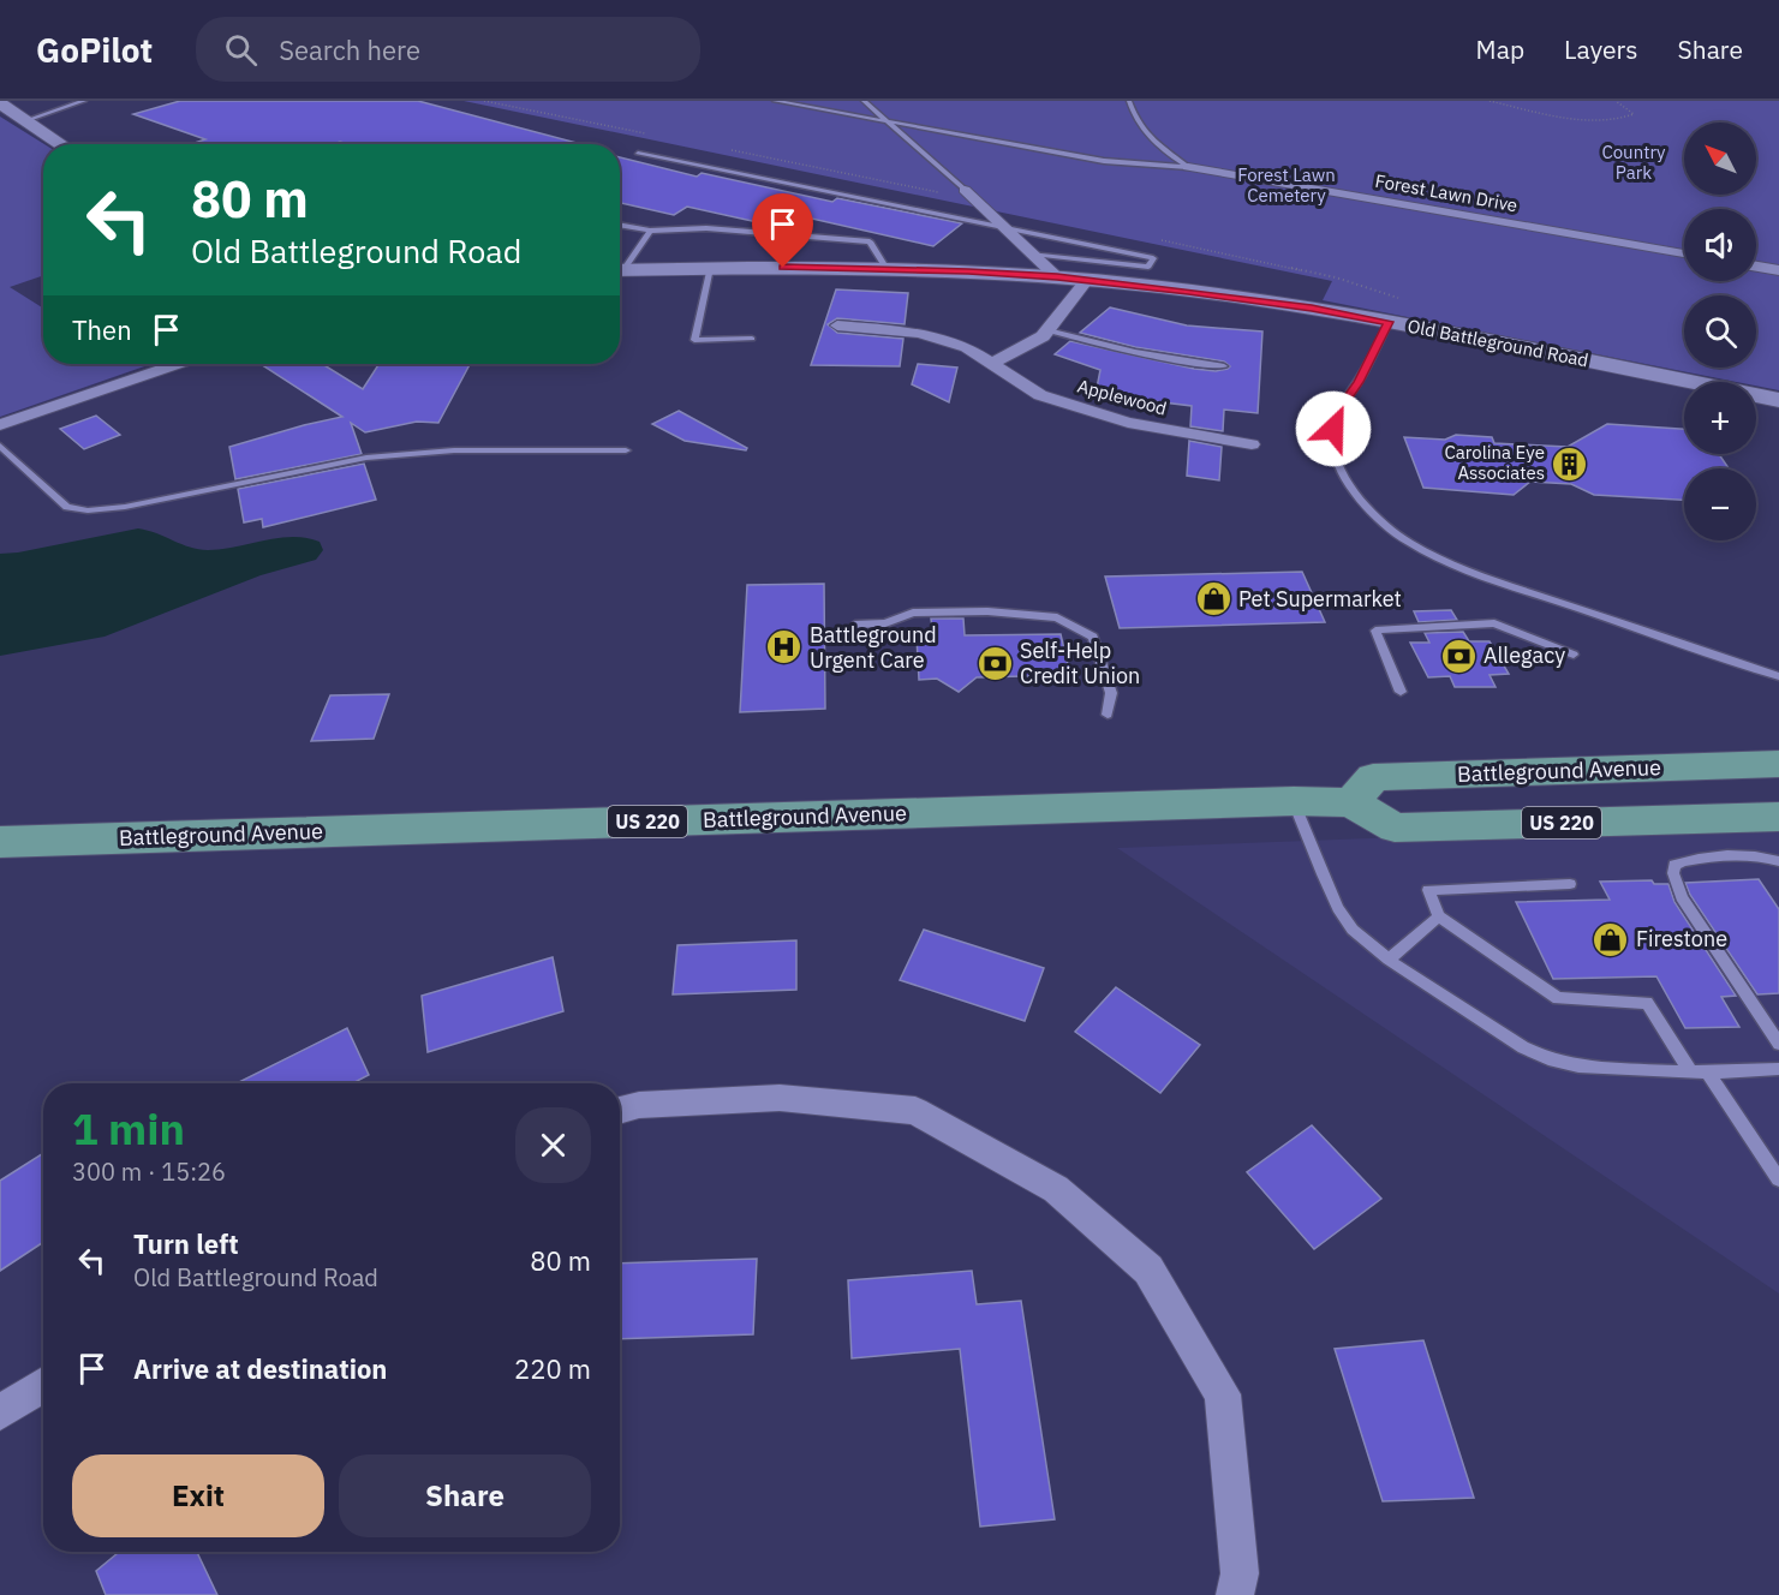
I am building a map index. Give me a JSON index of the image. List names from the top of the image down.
{
  "streets": {
    "main road": ["Battleground Avenue", "US 220"],
    "street": ["Forest Lawn Drive", "Old Battleground Road", "Applewood"]
  },
  "parks": ["Country Park", "Forest Lawn Cemetery"],
  "places": {
    "building": ["Carolina Eye Associates"],
    "shop": ["Pet Supermarket", "Firestone"],
    "hospital": ["Battleground Urgent Care"],
    "bank": ["Allegacy", "Self-Help Credit Union"]
  },
  "north": "top left",
  "page": {
    "header": "GoPilot",
    "search": "Search here",
    "nav": ["Map", "Layers", "Share"],
    "map_buttons": ["+", "−"],
    "turn": ["80 m", "Old Battleground Road"],
    "then": "Then",
    "heading": ["1 min", "300 m · 15:26"],
    "list": [
      {
        "name": "Turn left",
        "note": "Old Battleground Road",
        "value": "80 m"
      },
      {
        "name": "Arrive at destination",
        "value": "220 m"
      }
    ],
    "buttons": ["Exit", "Share"]
  }
}
